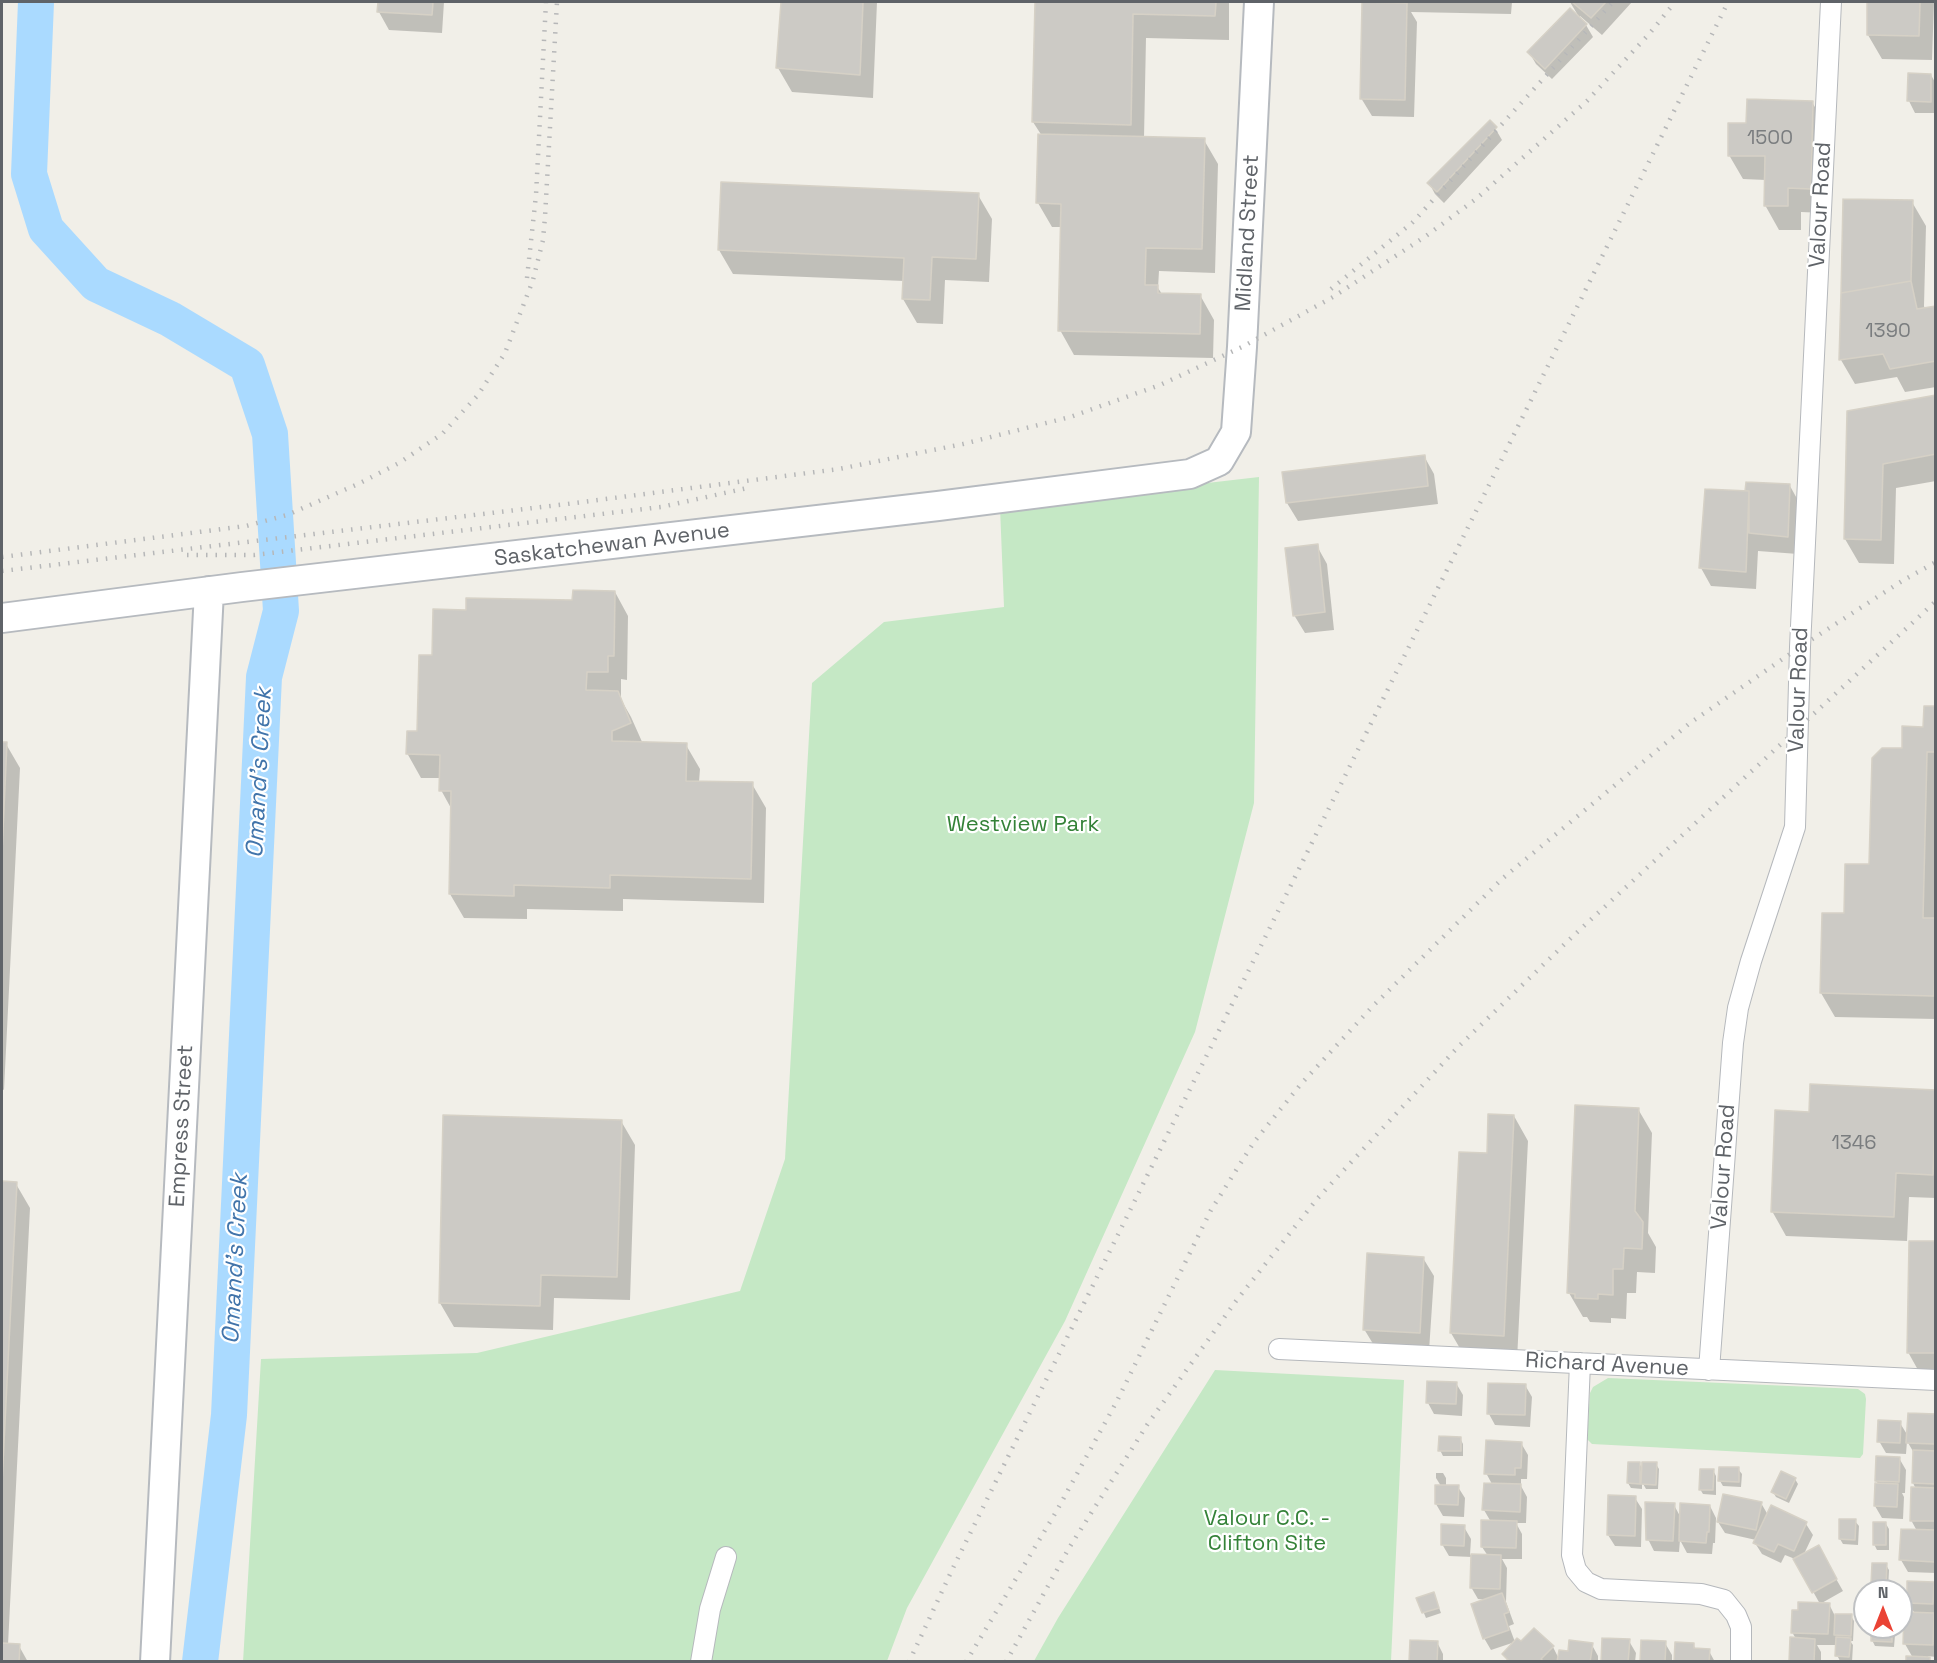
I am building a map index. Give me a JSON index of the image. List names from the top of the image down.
{
  "streets": {
    "street": [
      "Valour Road",
      "Midland Street",
      "Saskatchewan Avenue",
      "Empress Street",
      "Richard Avenue"
    ]
  },
  "crossings": [
    ["Valour Road", "Richard Avenue"],
    ["Midland Street", "Saskatchewan Avenue"],
    ["Saskatchewan Avenue", "Empress Street"]
  ],
  "water": ["Omand's Creek"],
  "parks": ["Westview Park", "Valour C.C. - Clifton Site"],
  "house_numbers": ["1500", "1390", "1346"],
  "north": "top"
}
